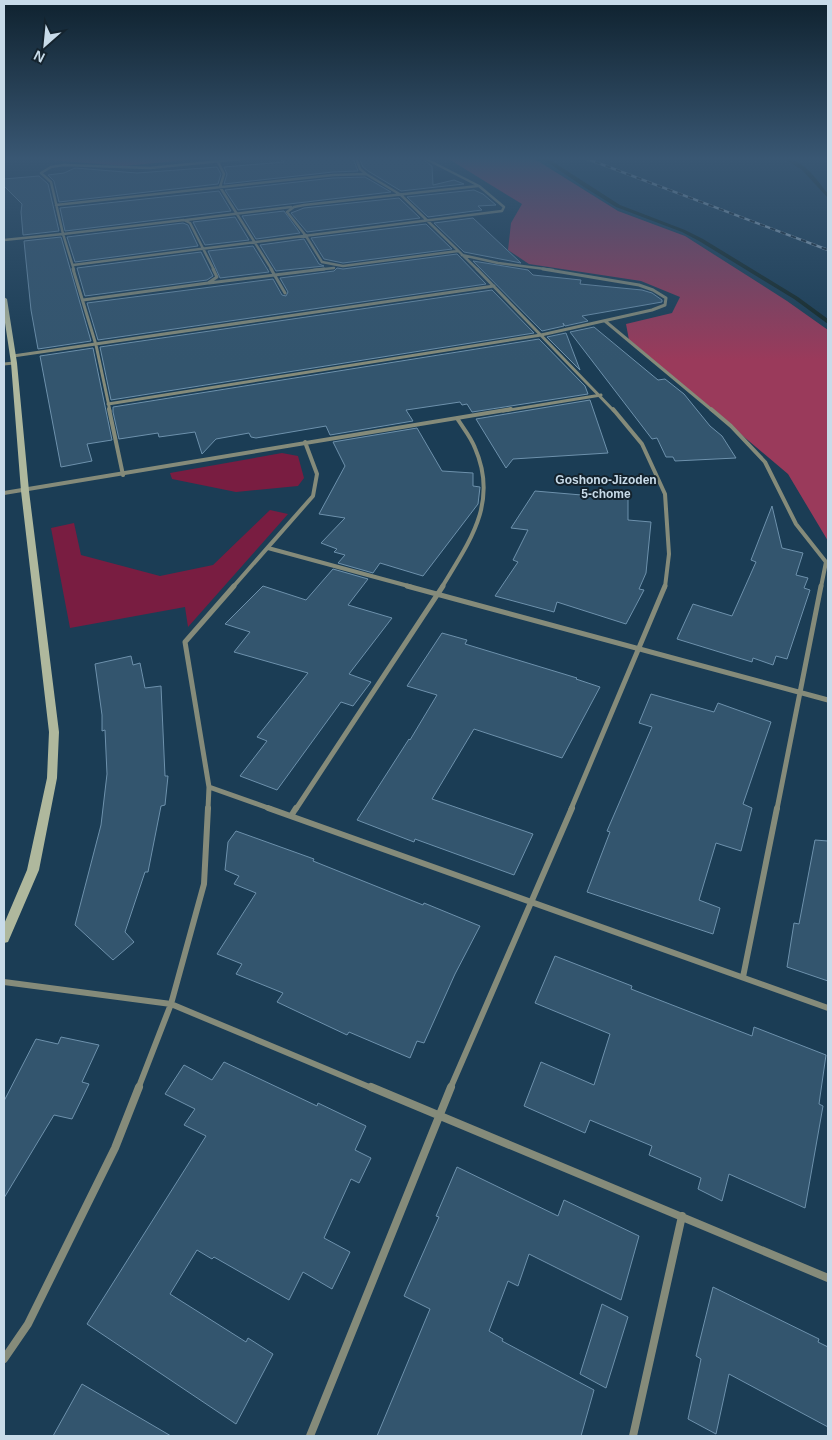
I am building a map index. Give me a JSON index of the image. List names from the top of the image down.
{
  "districts": ["Goshono-Jizoden 5-chome"],
  "north": "bottom left"
}
